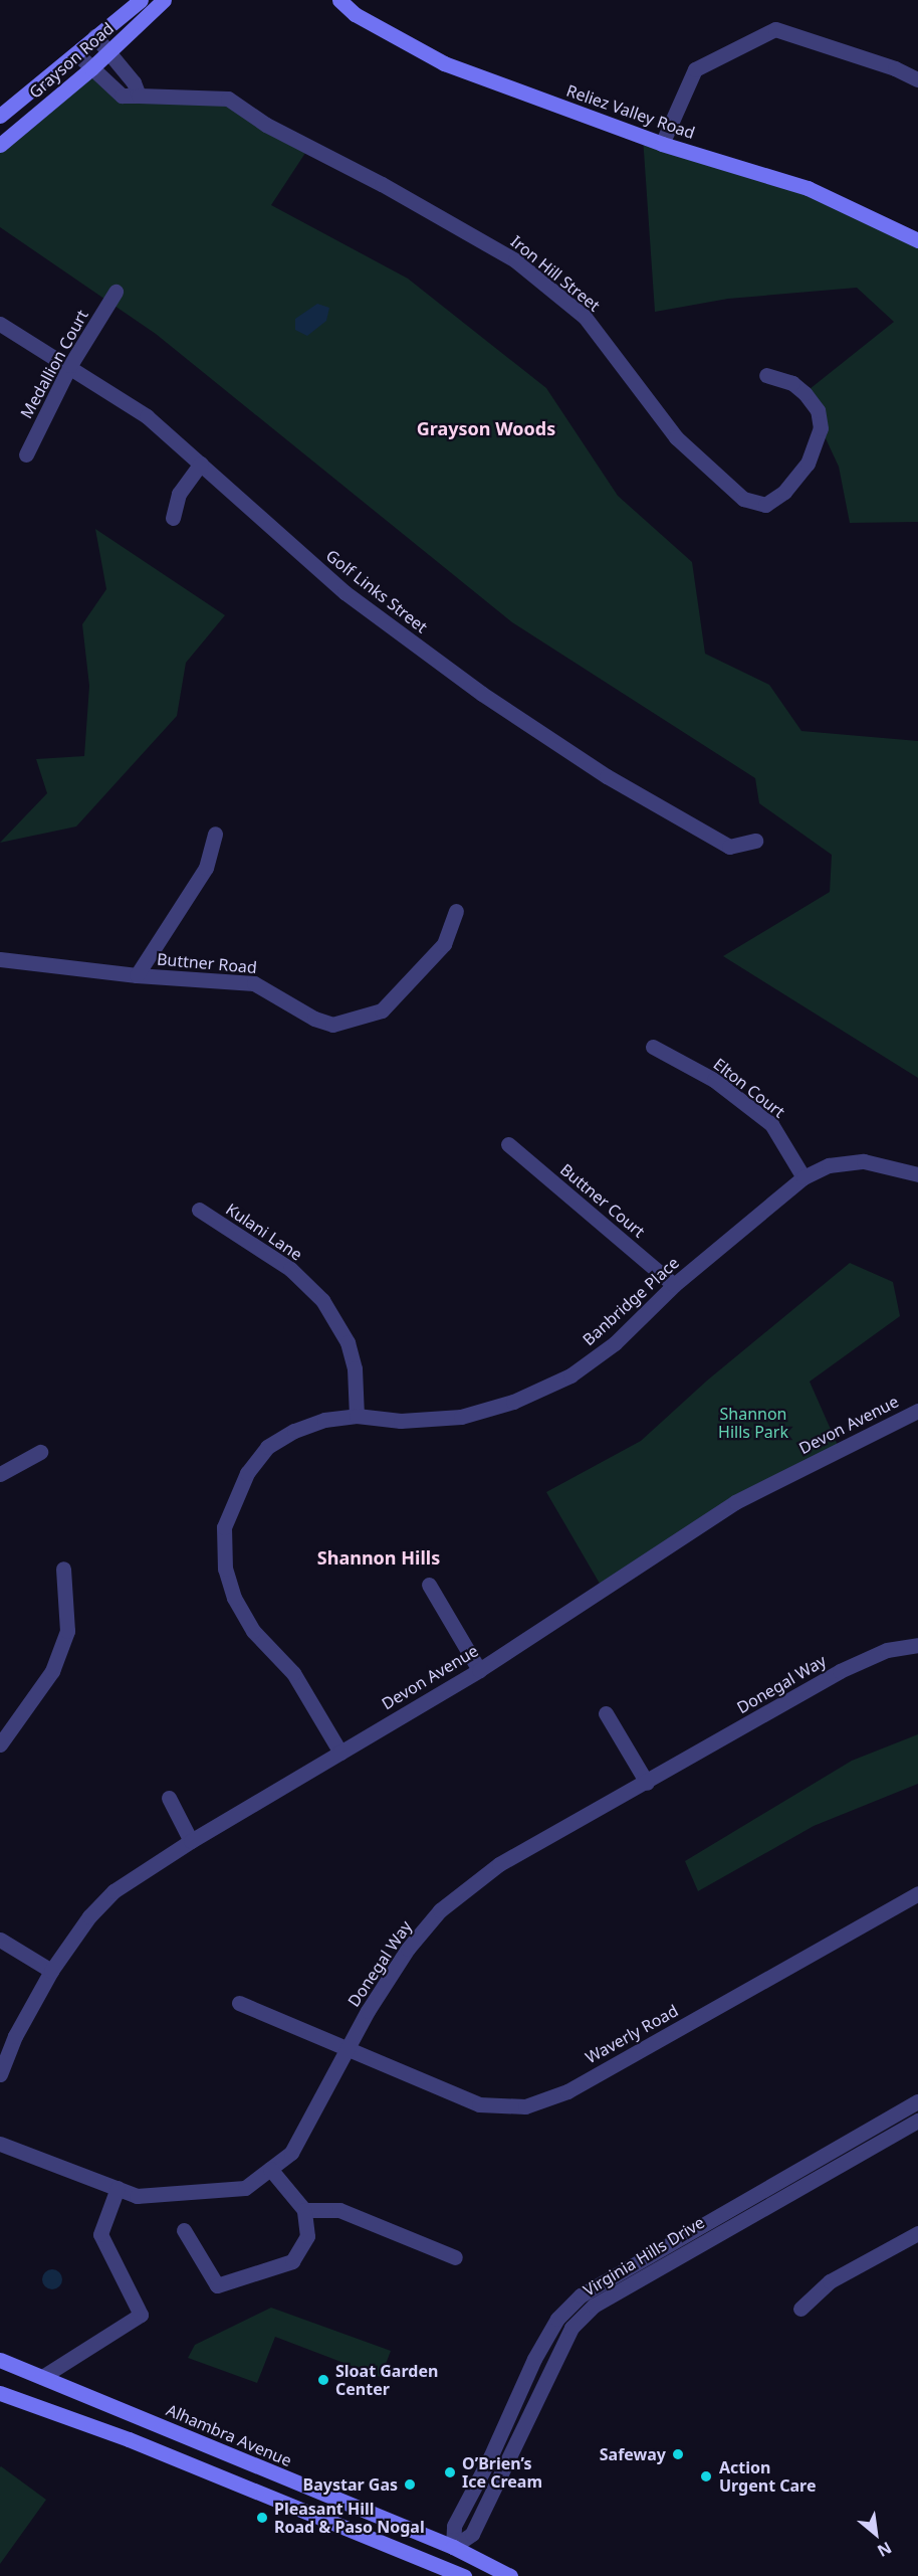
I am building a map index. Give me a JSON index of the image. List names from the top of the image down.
{
  "streets": {
    "main road": ["Grayson Road", "Reliez Valley Road", "Alhambra Avenue"],
    "street": [
      "Iron Hill Street",
      "Medallion Court",
      "Golf Links Street",
      "Buttner Road",
      "Elton Court",
      "Buttner Court",
      "Kulani Lane",
      "Banbridge Place",
      "Devon Avenue",
      "Donegal Way",
      "Waverly Road",
      "Virginia Hills Drive"
    ]
  },
  "crossings": [
    ["Grayson Road", "Iron Hill Street"],
    ["Medallion Court", "Golf Links Street"],
    ["Elton Court", "Banbridge Place"],
    ["Buttner Court", "Banbridge Place"],
    ["Kulani Lane", "Banbridge Place"],
    ["Banbridge Place", "Devon Avenue"],
    ["Donegal Way", "Waverly Road"],
    ["Virginia Hills Drive", "Alhambra Avenue"]
  ],
  "districts": ["Grayson Woods", "Shannon Hills"],
  "parks": ["Shannon Hills Park"],
  "places": [
    "Sloat Garden Center",
    "Safeway",
    "O’Brien’s Ice Cream",
    "Action Urgent Care",
    "Baystar Gas",
    "Pleasant Hill Road & Paso Nogal"
  ],
  "north": "bottom right"
}
